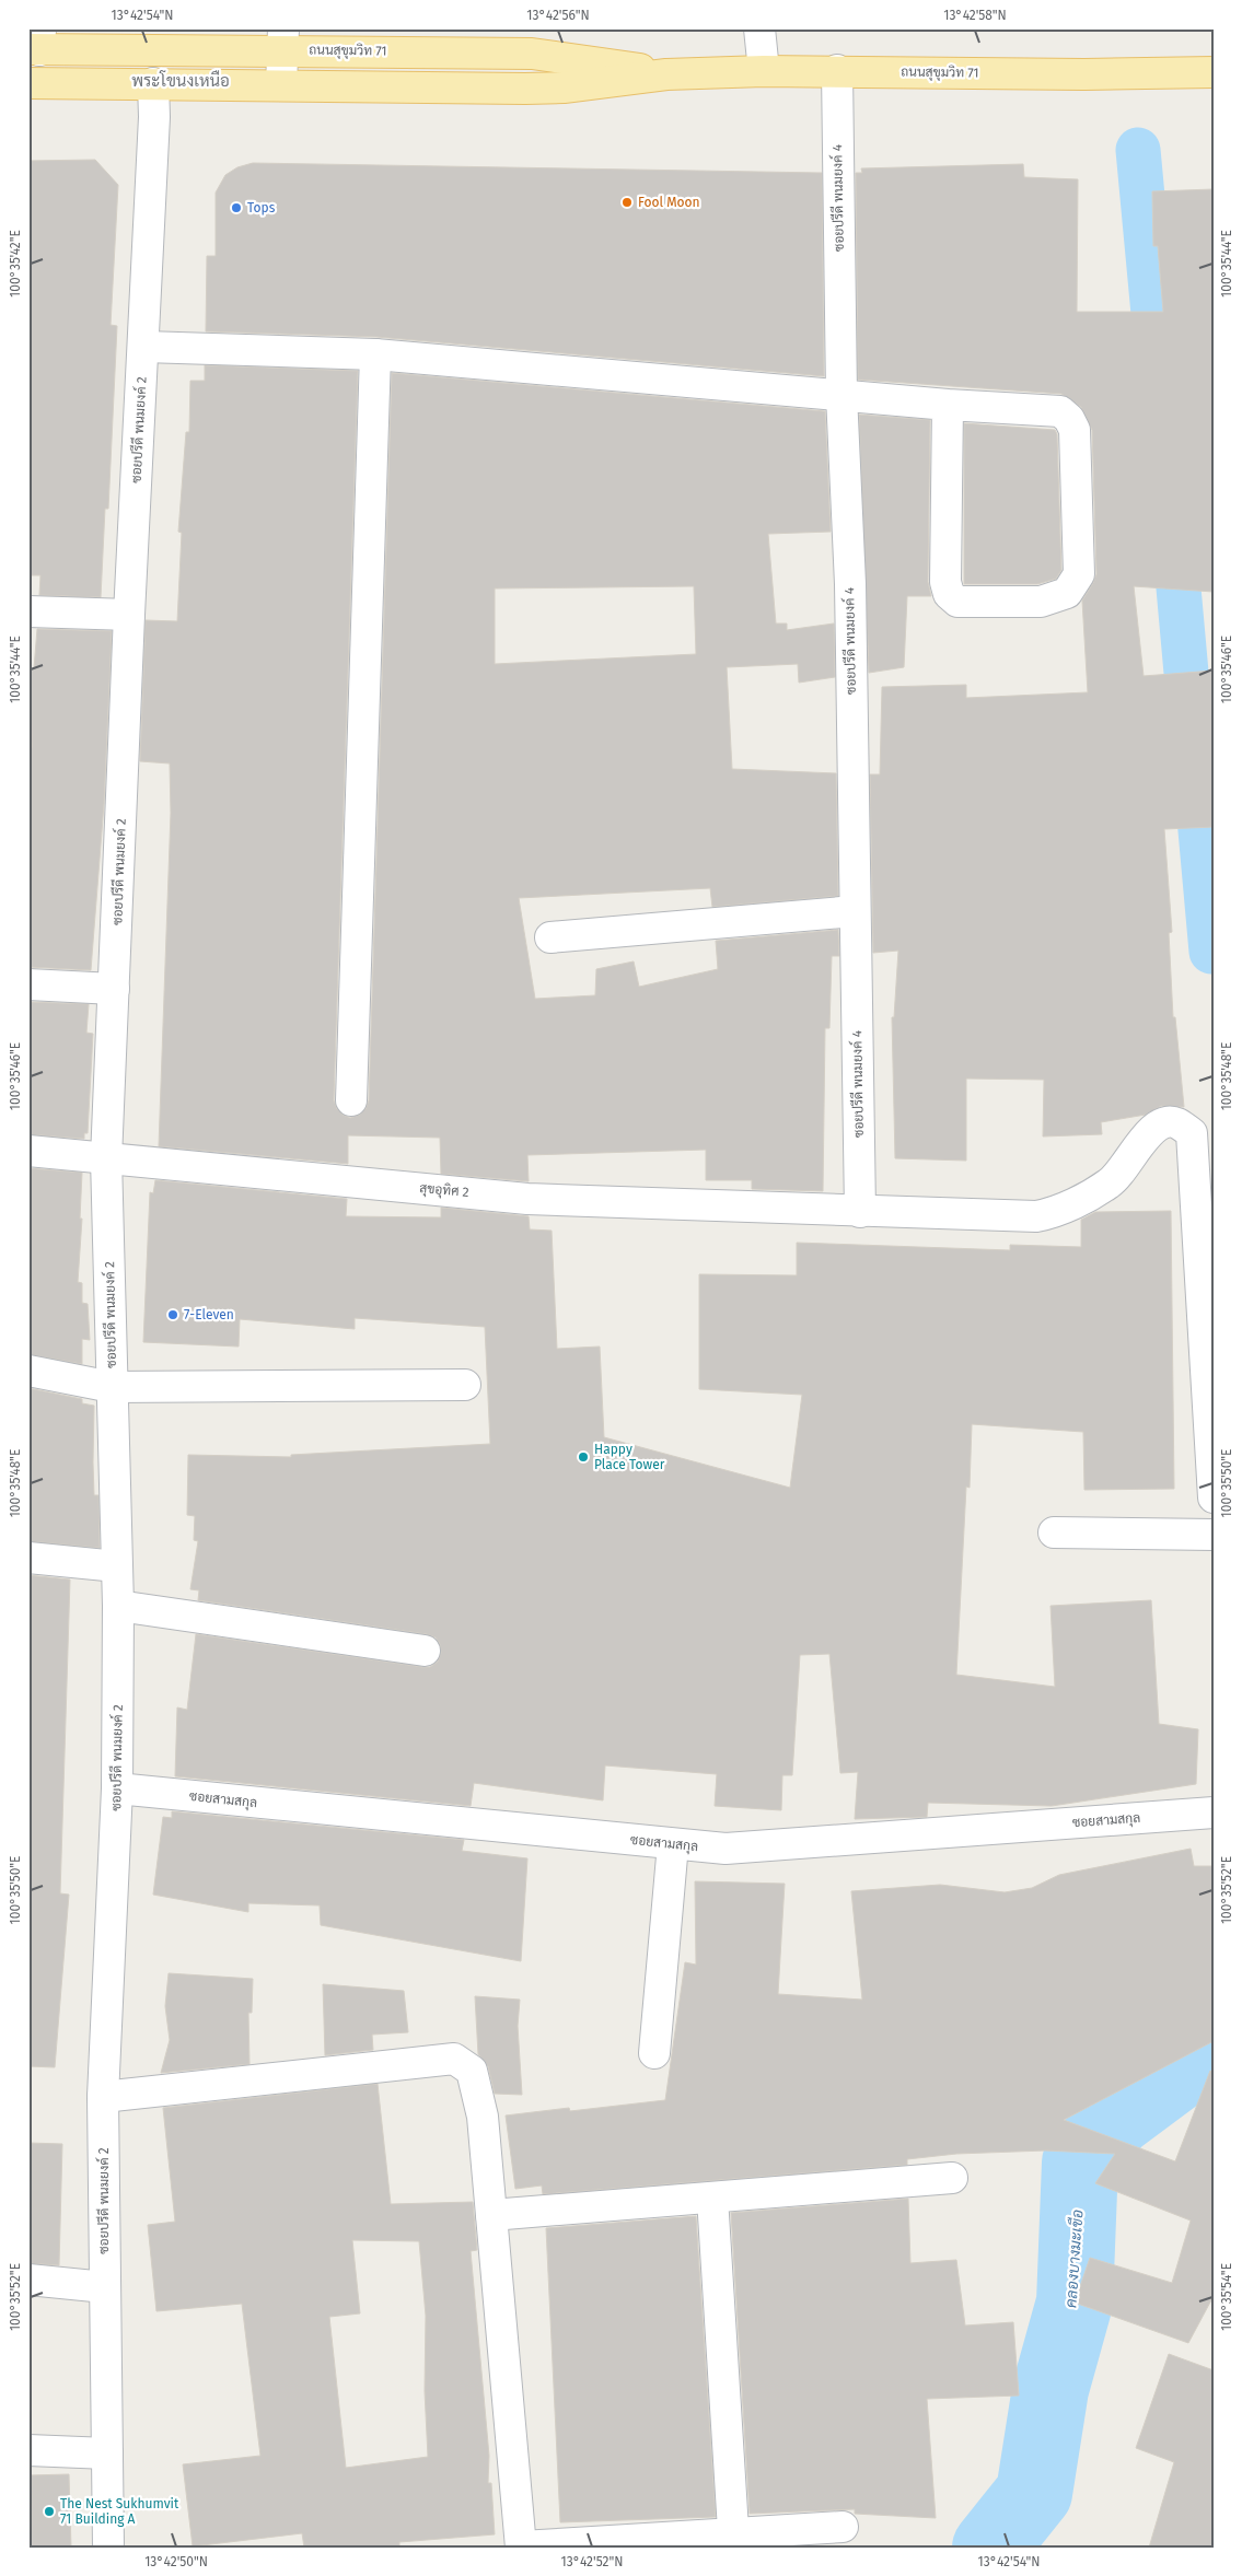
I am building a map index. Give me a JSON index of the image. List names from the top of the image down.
{
  "streets": {
    "main road": ["ถนนสุขุมวิท 71"],
    "street": [
      "ซอยปรีดี พนมยงค์ 4",
      "ซอยปรีดี พนมยงค์ 2",
      "สุขอุทิศ 2",
      "ซอยสามสกุล"
    ]
  },
  "crossings": [
    ["ถนนสุขุมวิท 71", "ซอยปรีดี พนมยงค์ 4"],
    ["ถนนสุขุมวิท 71", "ซอยปรีดี พนมยงค์ 2"],
    ["ซอยปรีดี พนมยงค์ 4", "สุขอุทิศ 2"],
    ["ซอยปรีดี พนมยงค์ 2", "สุขอุทิศ 2"],
    ["ซอยปรีดี พนมยงค์ 2", "ซอยสามสกุล"]
  ],
  "districts": ["พระโขนงเหนือ"],
  "water": ["คลองบางมะเขือ"],
  "places": [
    "Fool Moon",
    "Tops",
    "7-Eleven",
    "Happy Place Tower",
    "The Nest Sukhumvit 71 Building A"
  ],
  "coordinates": [
    "13°42'54\"N",
    "13°42'56\"N",
    "13°42'58\"N",
    "100°35'44\"E",
    "100°35'42\"E",
    "100°35'46\"E",
    "100°35'48\"E",
    "100°35'50\"E",
    "100°35'52\"E",
    "100°35'54\"E",
    "13°42'50\"N",
    "13°42'52\"N"
  ]
}
